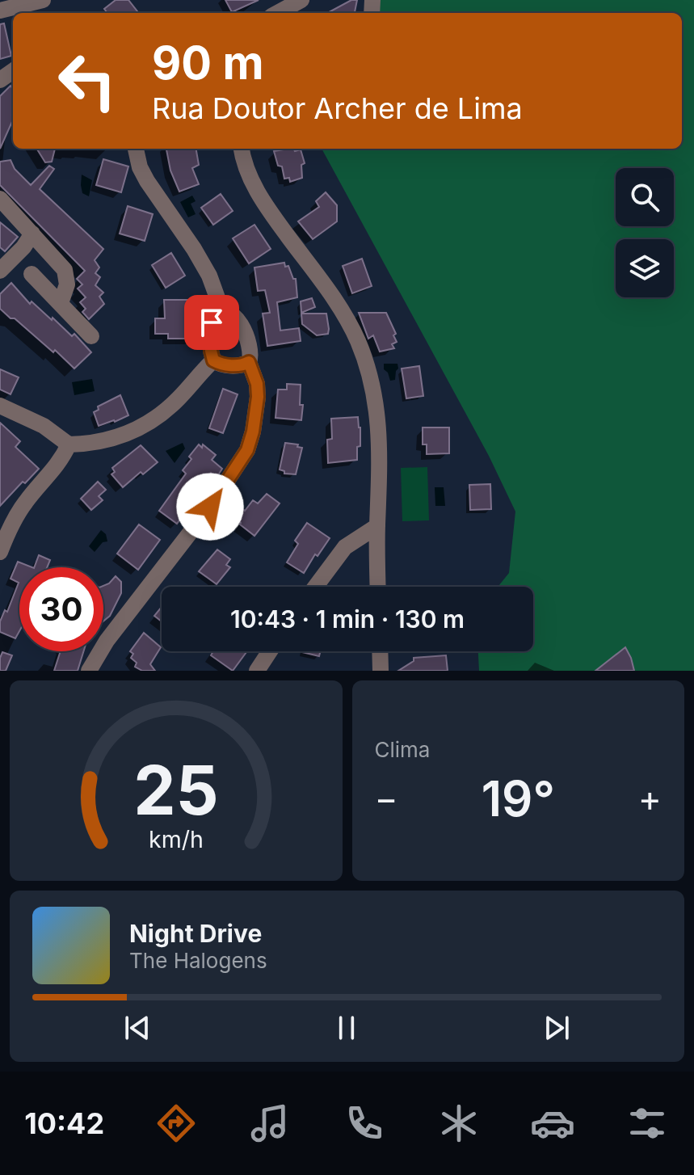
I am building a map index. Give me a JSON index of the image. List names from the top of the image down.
{
  "page": {
    "turn": ["90 m", "Rua Doutor Archer de Lima"],
    "limit": "30",
    "trip": "10:43 · 1 min · 130 m",
    "tile": "Clima",
    "heat": ["−", "19°", "+"],
    "song": ["Night Drive", "The Halogens"],
    "tabs": "10:42",
    "gauge": ["25", "km/h"]
  }
}
